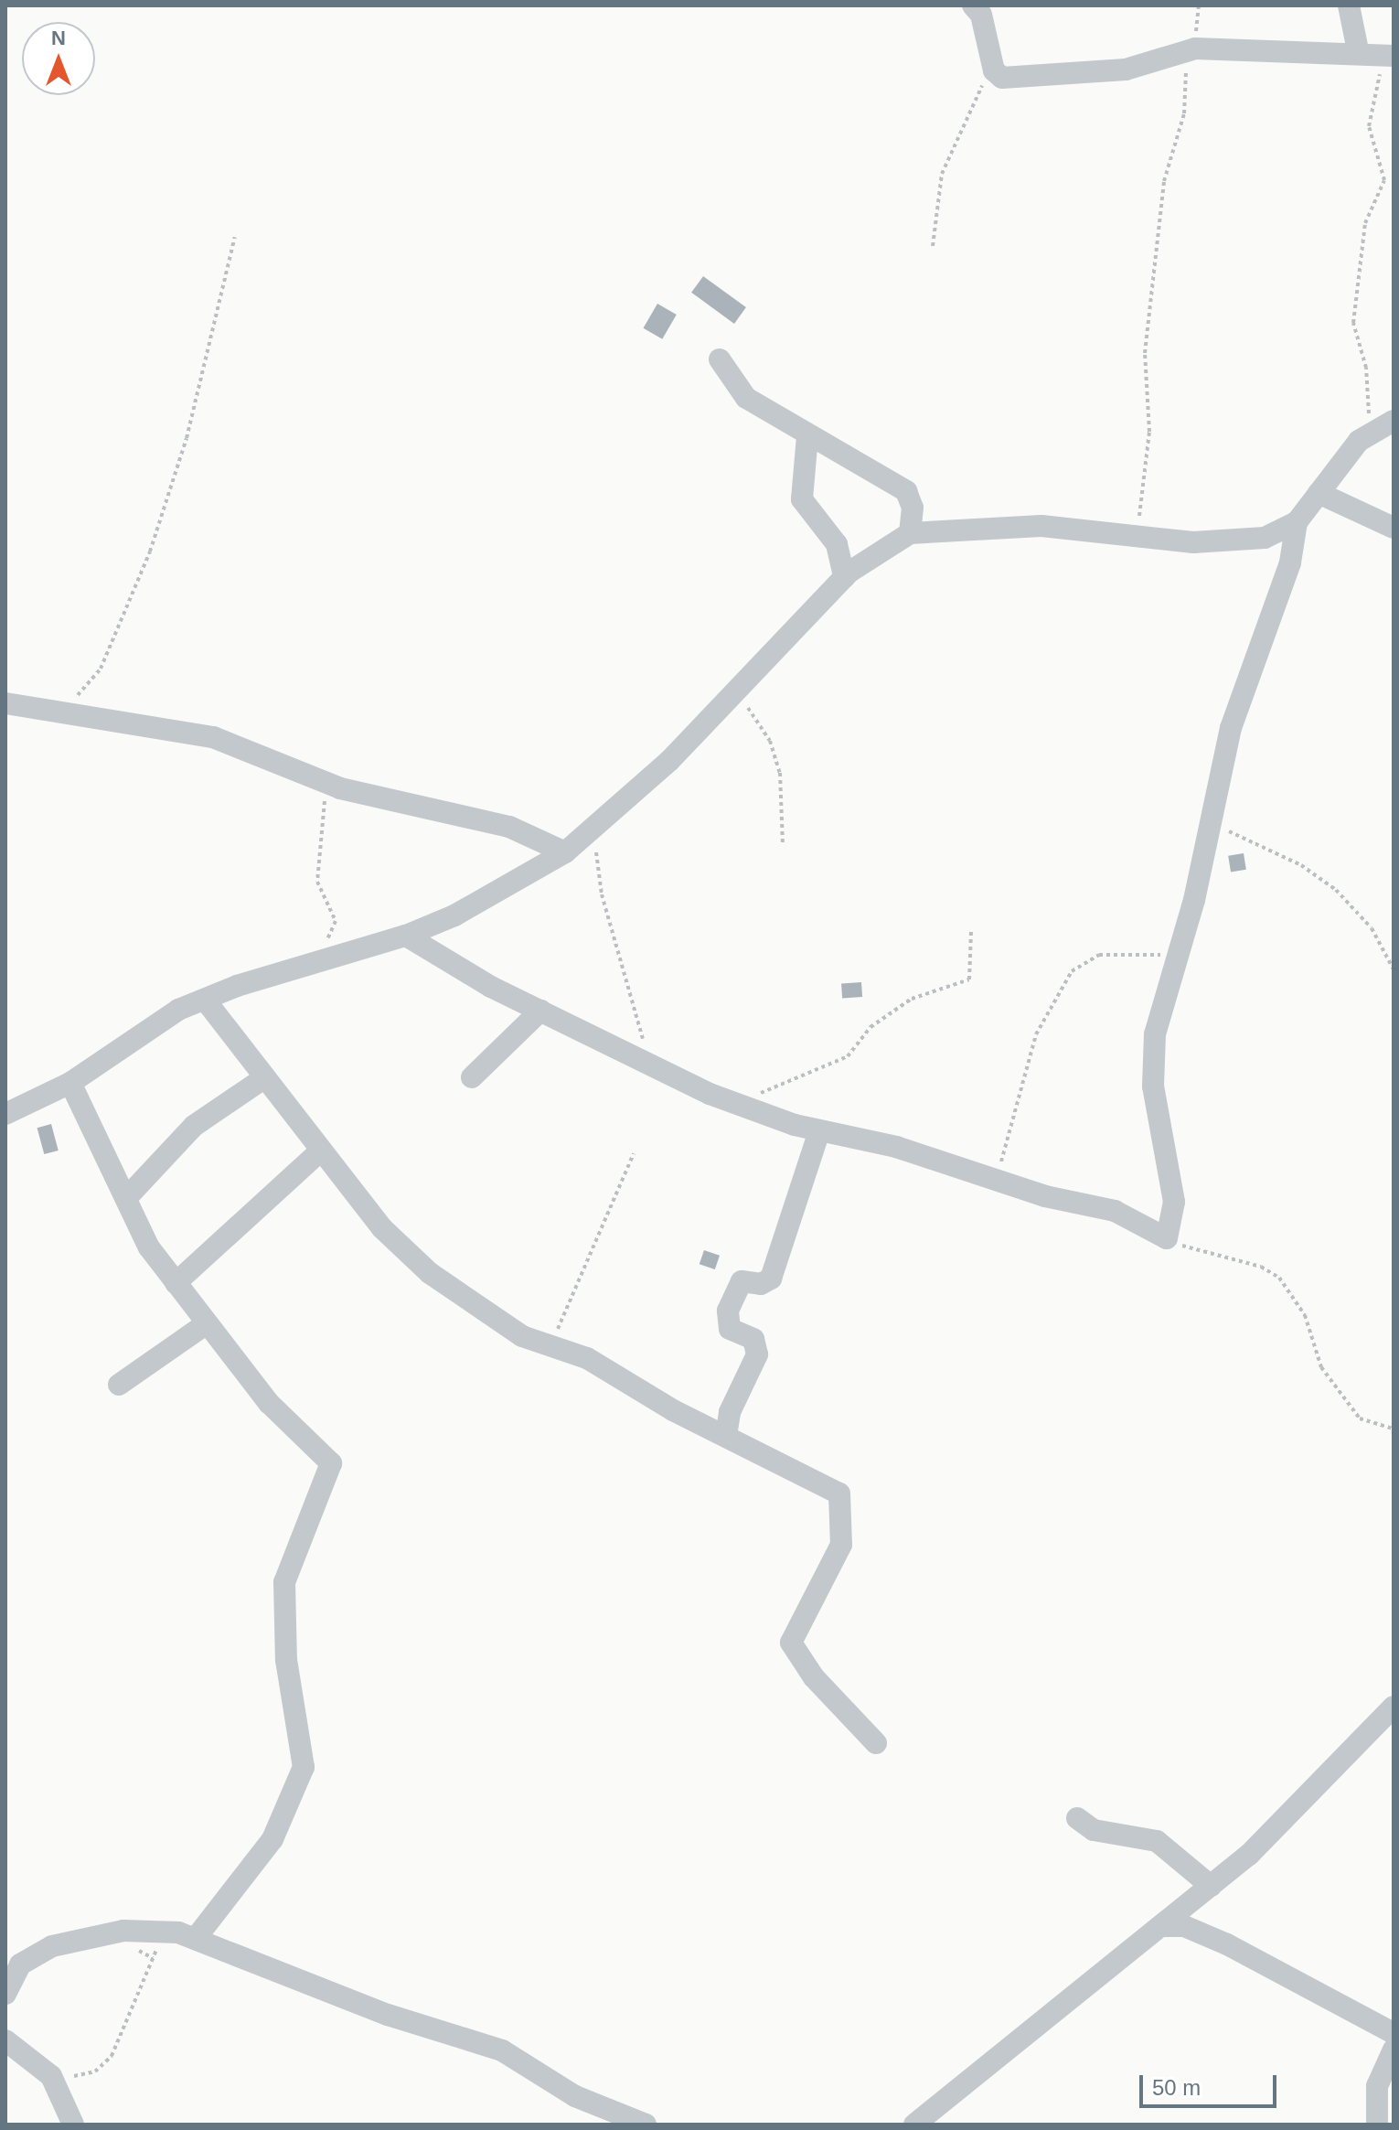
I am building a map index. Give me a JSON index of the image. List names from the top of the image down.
{
  "scale_bar": "50 m",
  "north": "top"
}
